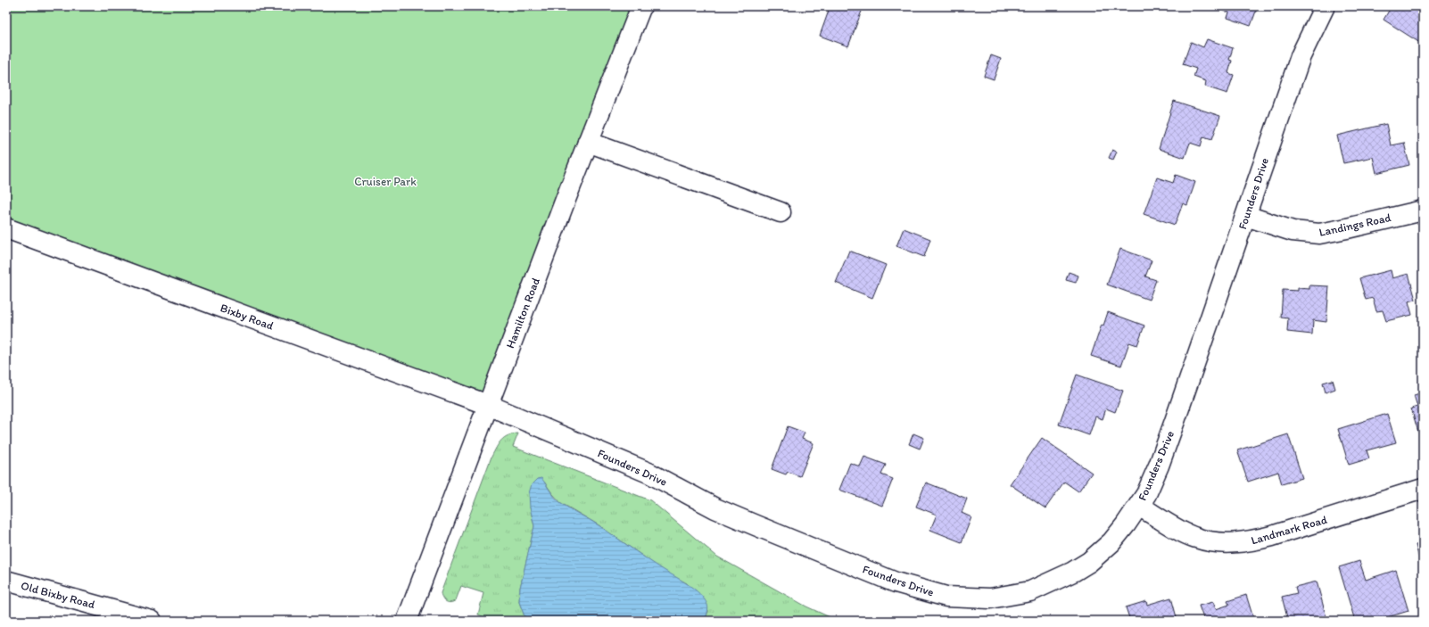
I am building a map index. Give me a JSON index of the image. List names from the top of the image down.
{
  "streets": {
    "street": [
      "Founders Drive",
      "Landings Road",
      "Hamilton Road",
      "Bixby Road",
      "Landmark Road",
      "Old Bixby Road"
    ]
  },
  "crossings": [
    ["Founders Drive", "Landings Road"],
    ["Founders Drive", "Hamilton Road"],
    ["Founders Drive", "Bixby Road"],
    ["Founders Drive", "Landmark Road"],
    ["Hamilton Road", "Bixby Road"]
  ],
  "parks": ["Cruiser Park"]
}
